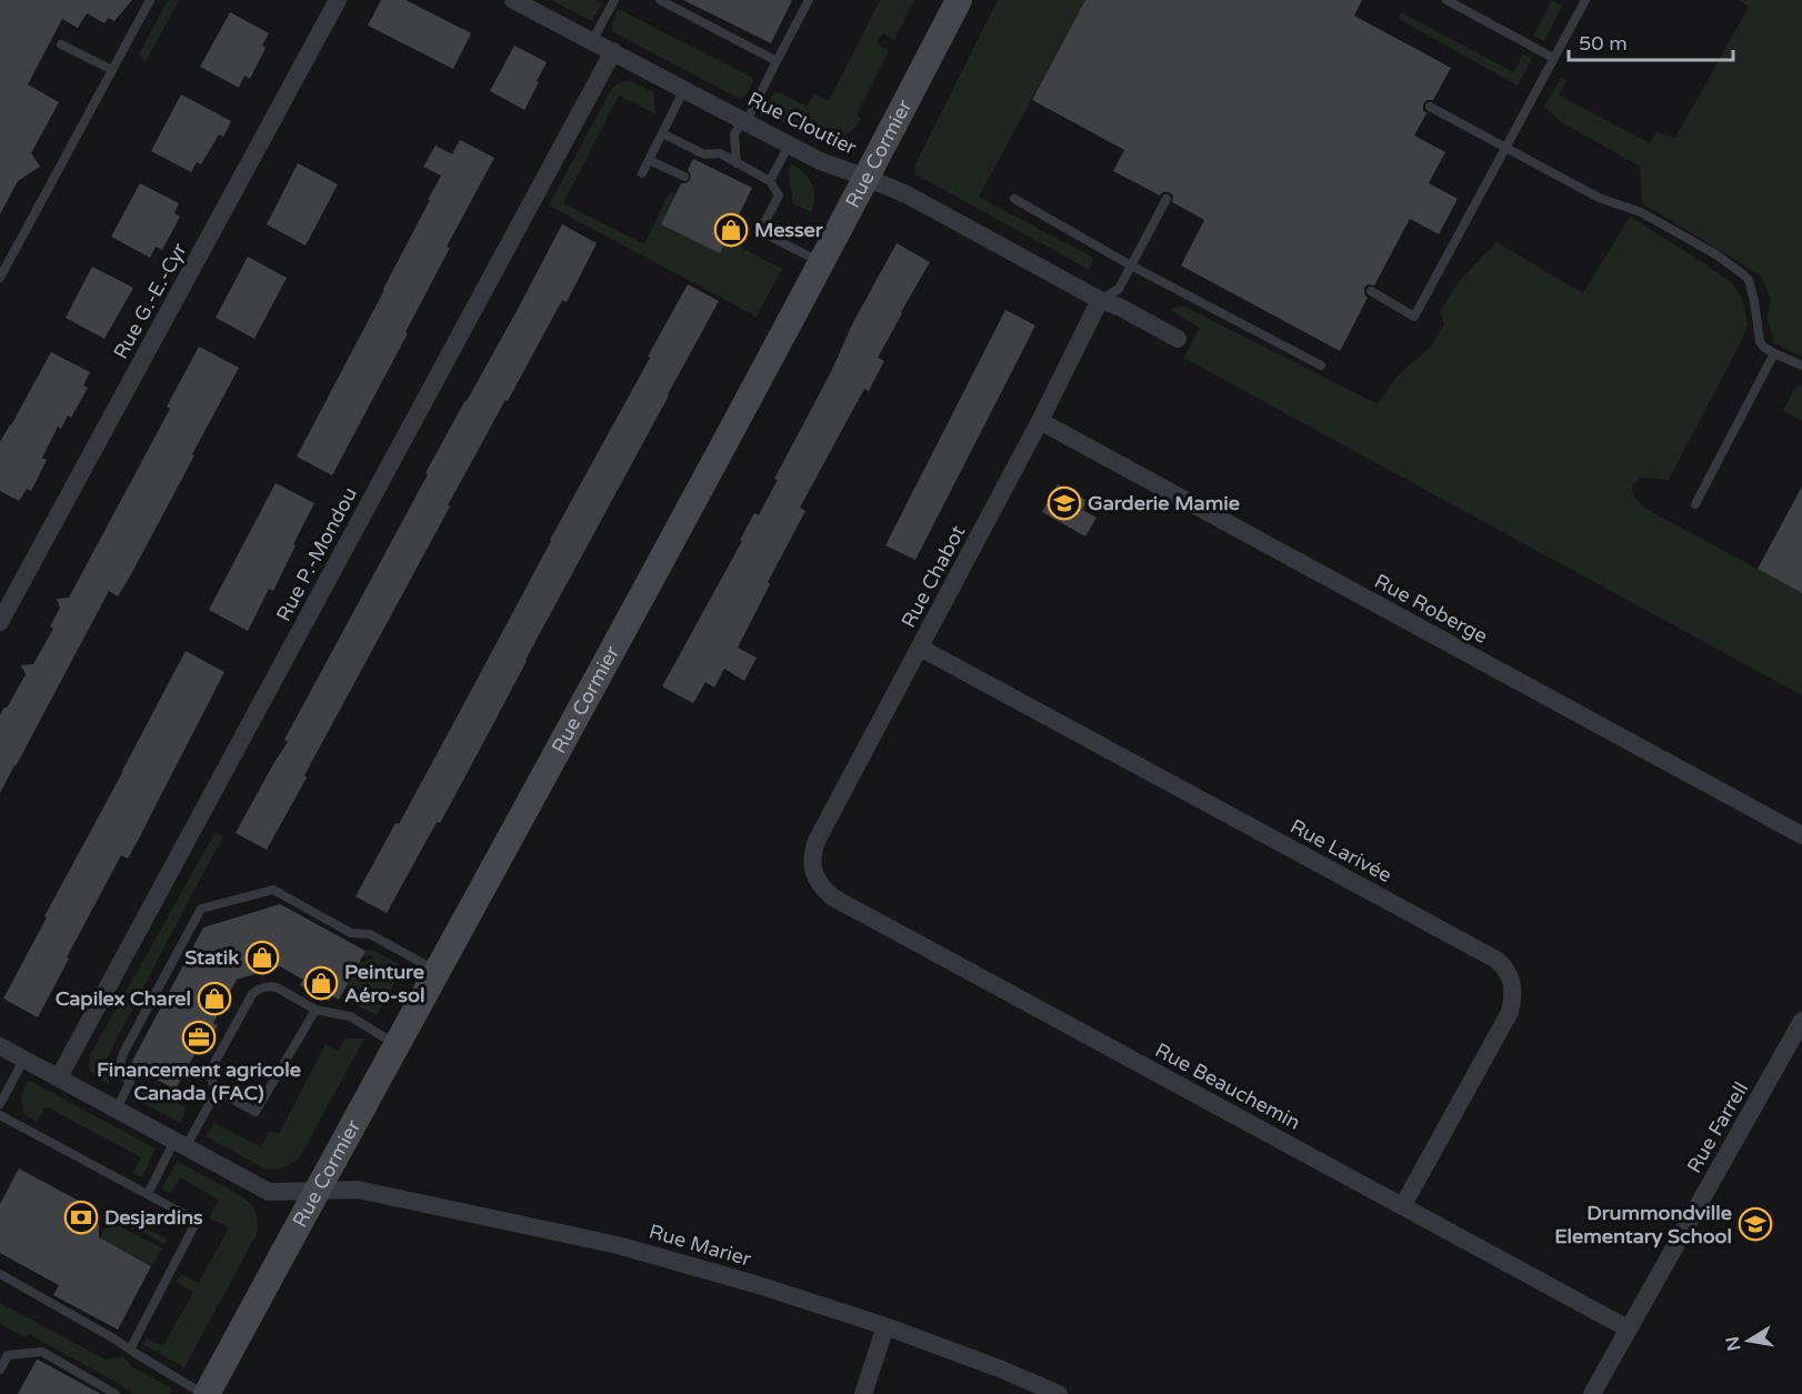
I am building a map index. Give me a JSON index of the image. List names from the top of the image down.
{
  "streets": {
    "street": [
      "Rue Cloutier",
      "Rue Cormier",
      "Rue G.-E.-Cyr",
      "Rue P.-Mondou",
      "Rue Chabot",
      "Rue Roberge",
      "Rue Larivée",
      "Rue Beauchemin",
      "Rue Farrell",
      "Rue Marier"
    ]
  },
  "crossings": [
    ["Rue Cloutier", "Rue Cormier"],
    ["Rue Cloutier", "Rue P.-Mondou"],
    ["Rue Cloutier", "Rue Chabot"],
    ["Rue Cormier", "Rue Marier"],
    ["Rue P.-Mondou", "Rue Marier"],
    ["Rue Chabot", "Rue Roberge"],
    ["Rue Chabot", "Rue Larivée"],
    ["Rue Chabot", "Rue Beauchemin"],
    ["Rue Larivée", "Rue Beauchemin"],
    ["Rue Beauchemin", "Rue Farrell"]
  ],
  "places": {
    "shop": [
      "Messer",
      "Statik",
      "Peinture Aéro-sol",
      "Capilex Charel"
    ],
    "school or university": ["Garderie Mamie", "Drummondville Elementary School"],
    "office": ["Financement agricole Canada (FAC)"],
    "bank": ["Desjardins"]
  },
  "scale_bar": "50 m",
  "north": "left"
}
